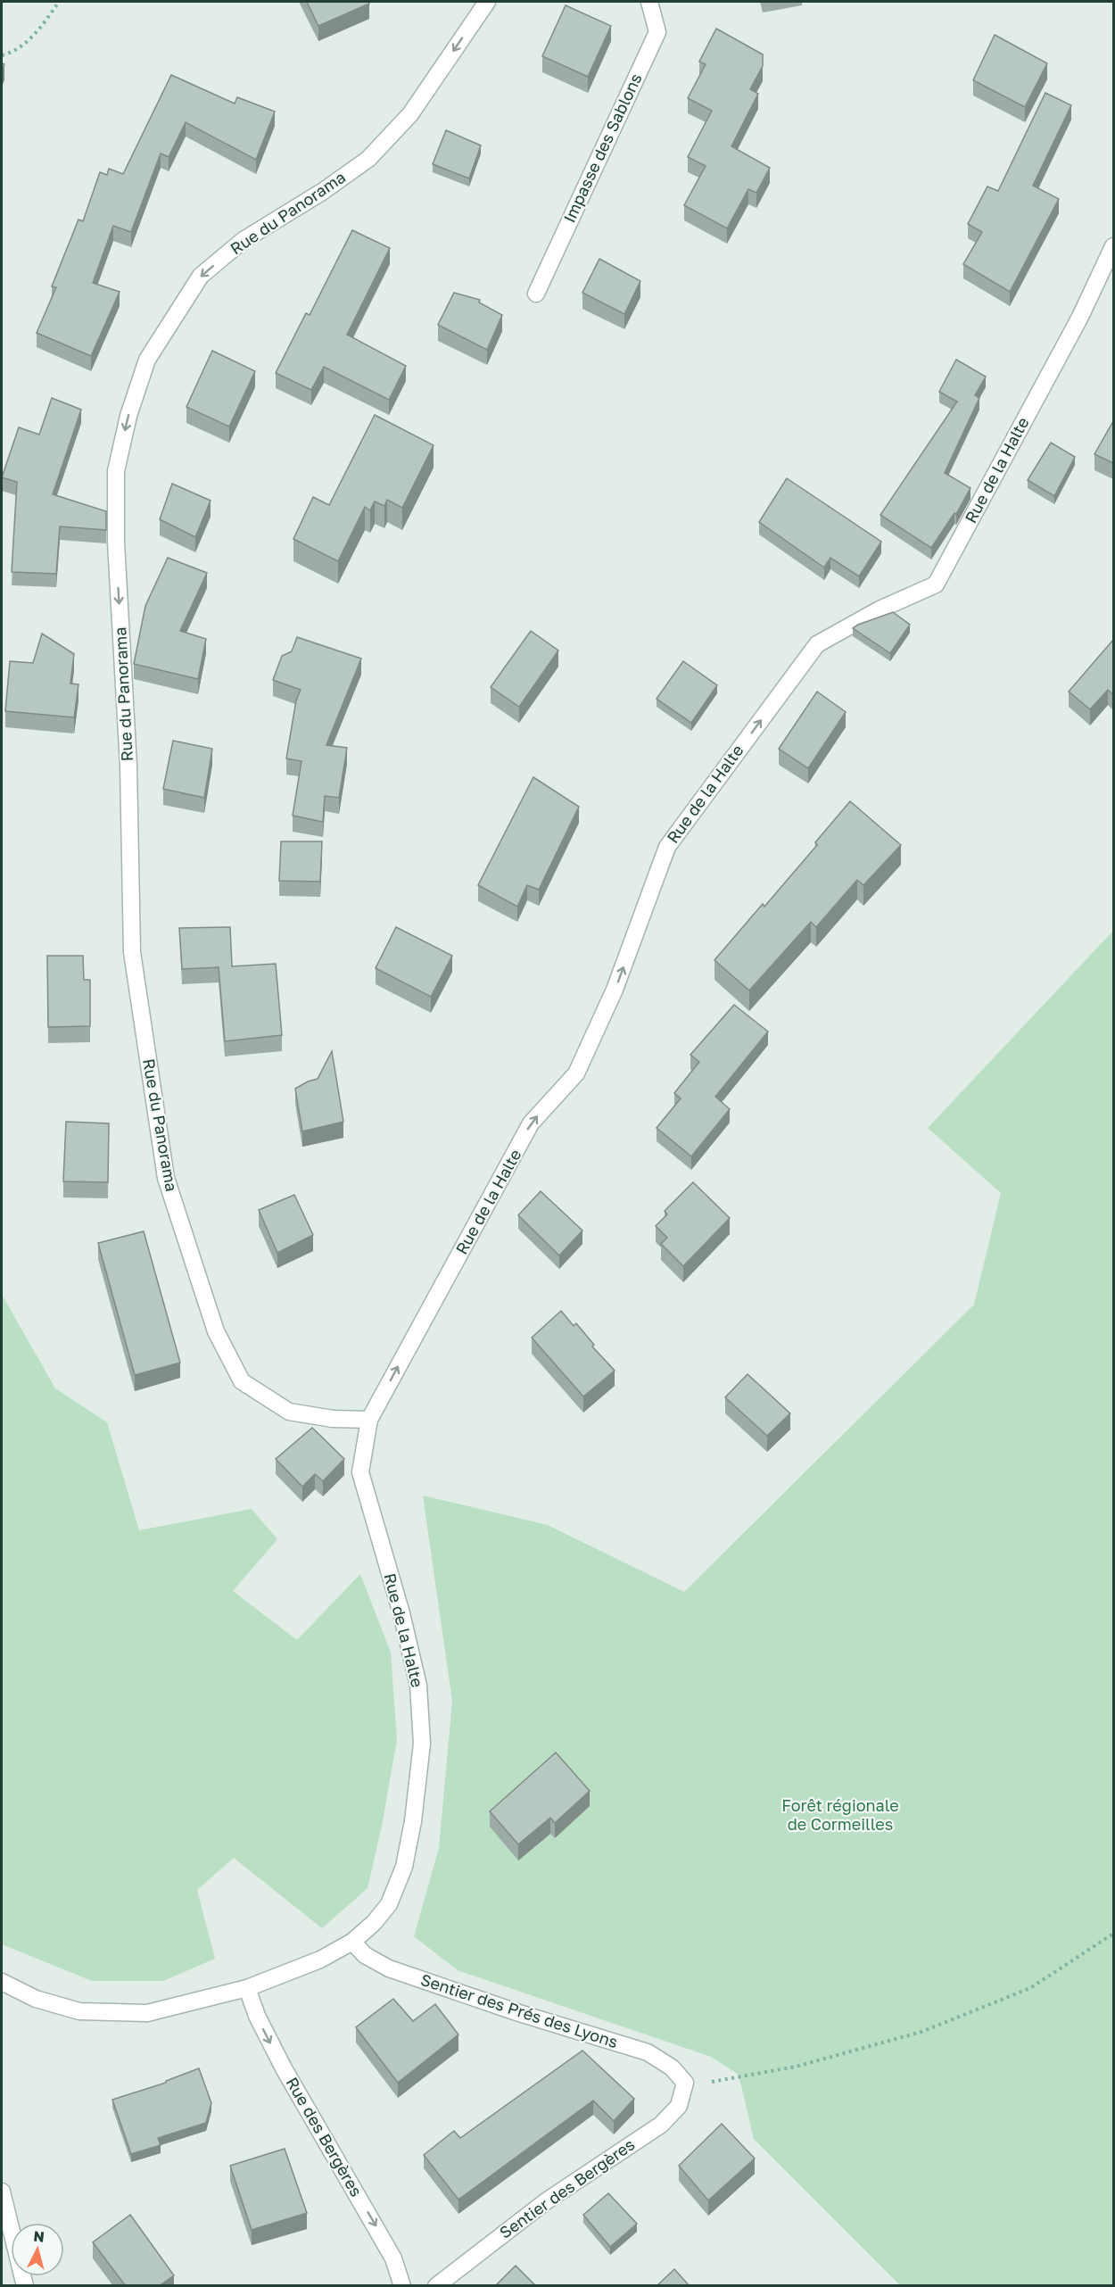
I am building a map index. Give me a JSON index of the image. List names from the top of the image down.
{
  "streets": {
    "street": [
      "Impasse des Sablons",
      "Rue du Panorama",
      "Rue de la Halte",
      "Sentier des Prés des Lyons",
      "Rue des Bergères",
      "Sentier des Bergères"
    ]
  },
  "crossings": [
    ["Rue du Panorama", "Rue de la Halte"],
    ["Rue de la Halte", "Sentier des Prés des Lyons"],
    ["Rue de la Halte", "Rue des Bergères"],
    ["Sentier des Prés des Lyons", "Sentier des Bergères"]
  ],
  "one_way": ["Rue du Panorama", "Rue de la Halte", "Rue des Bergères"],
  "parks": ["Forêt régionale de Cormeilles"],
  "north": "top"
}
